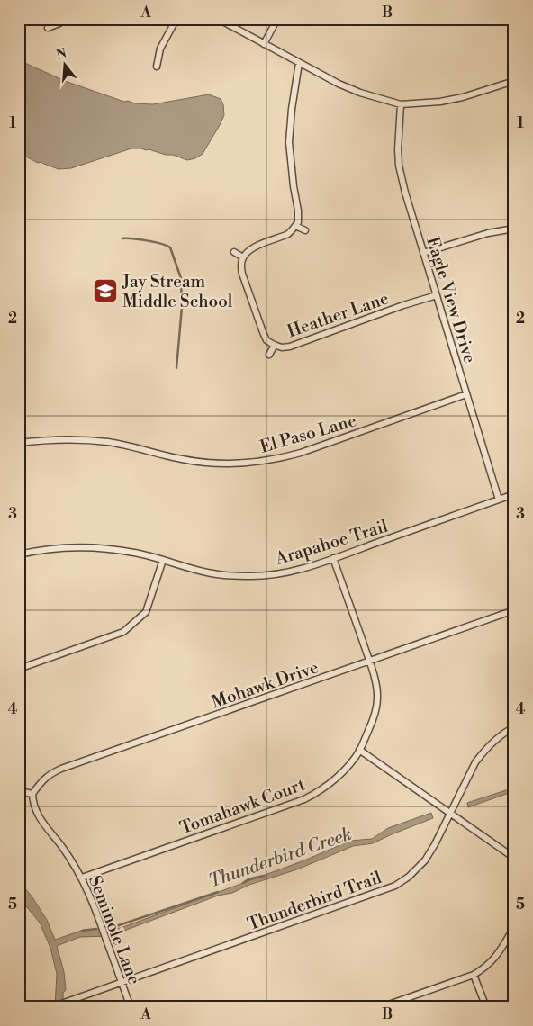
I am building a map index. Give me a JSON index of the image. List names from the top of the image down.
{
  "streets": {
    "street": [
      "Eagle View Drive",
      "Heather Lane",
      "El Paso Lane",
      "Arapahoe Trail",
      "Mohawk Drive",
      "Tomahawk Court",
      "Thunderbird Trail",
      "Seminole Lane"
    ]
  },
  "crossings": [
    ["Eagle View Drive", "Heather Lane"],
    ["Eagle View Drive", "El Paso Lane"],
    ["Eagle View Drive", "Arapahoe Trail"],
    ["Arapahoe Trail", "Tomahawk Court"],
    ["Mohawk Drive", "Tomahawk Court"],
    ["Mohawk Drive", "Seminole Lane"],
    ["Tomahawk Court", "Seminole Lane"],
    ["Thunderbird Trail", "Seminole Lane"]
  ],
  "water": ["Thunderbird Creek"],
  "places": {
    "school or university": ["Jay Stream Middle School"]
  },
  "north": "top",
  "grid": {
    "columns": ["A", "B"],
    "rows": [
      "1",
      "2",
      "3",
      "4",
      "5"
    ]
  }
}
